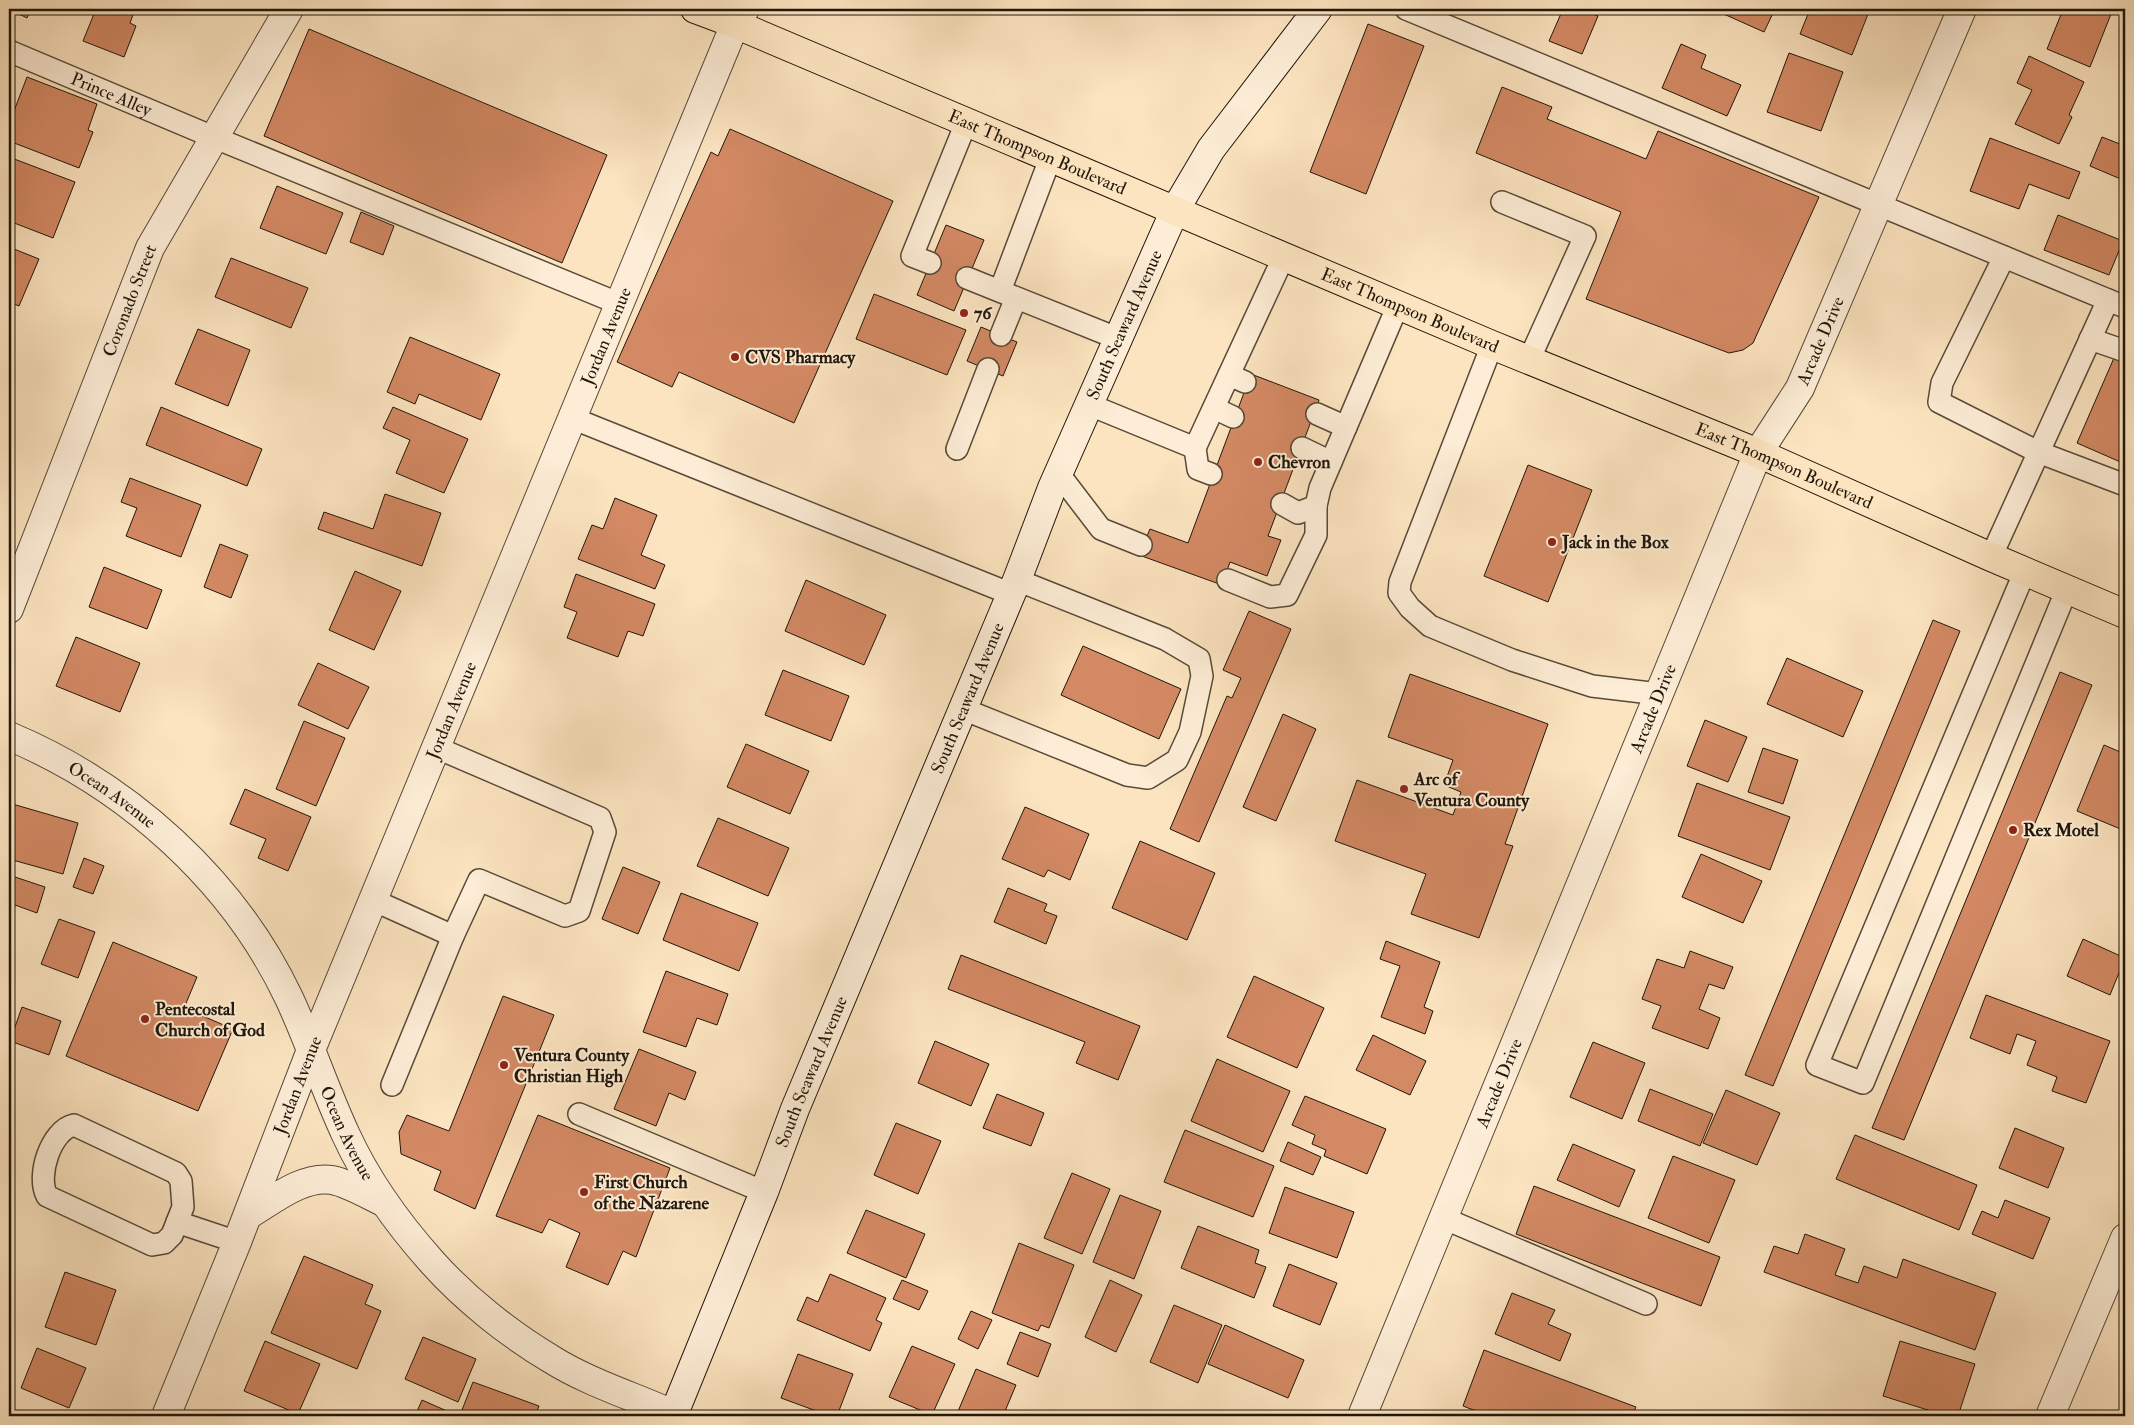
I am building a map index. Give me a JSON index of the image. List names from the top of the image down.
{
  "streets": {
    "main road": ["East Thompson Boulevard"],
    "street": [
      "Coronado Street",
      "South Seaward Avenue",
      "Jordan Avenue",
      "Arcade Drive",
      "Ocean Avenue"
    ],
    "lane": ["Prince Alley"]
  },
  "crossings": [
    ["Prince Alley", "Coronado Street"],
    ["Prince Alley", "Jordan Avenue"],
    ["East Thompson Boulevard", "South Seaward Avenue"],
    ["East Thompson Boulevard", "Jordan Avenue"],
    ["East Thompson Boulevard", "Arcade Drive"],
    ["South Seaward Avenue", "Ocean Avenue"],
    ["Jordan Avenue", "Ocean Avenue"]
  ],
  "places": [
    "76",
    "CVS Pharmacy",
    "Chevron",
    "Jack in the Box",
    "Arc of Ventura County",
    "Rex Motel",
    "Pentecostal Church of God",
    "Ventura County Christian High",
    "First Church of the Nazarene"
  ]
}
